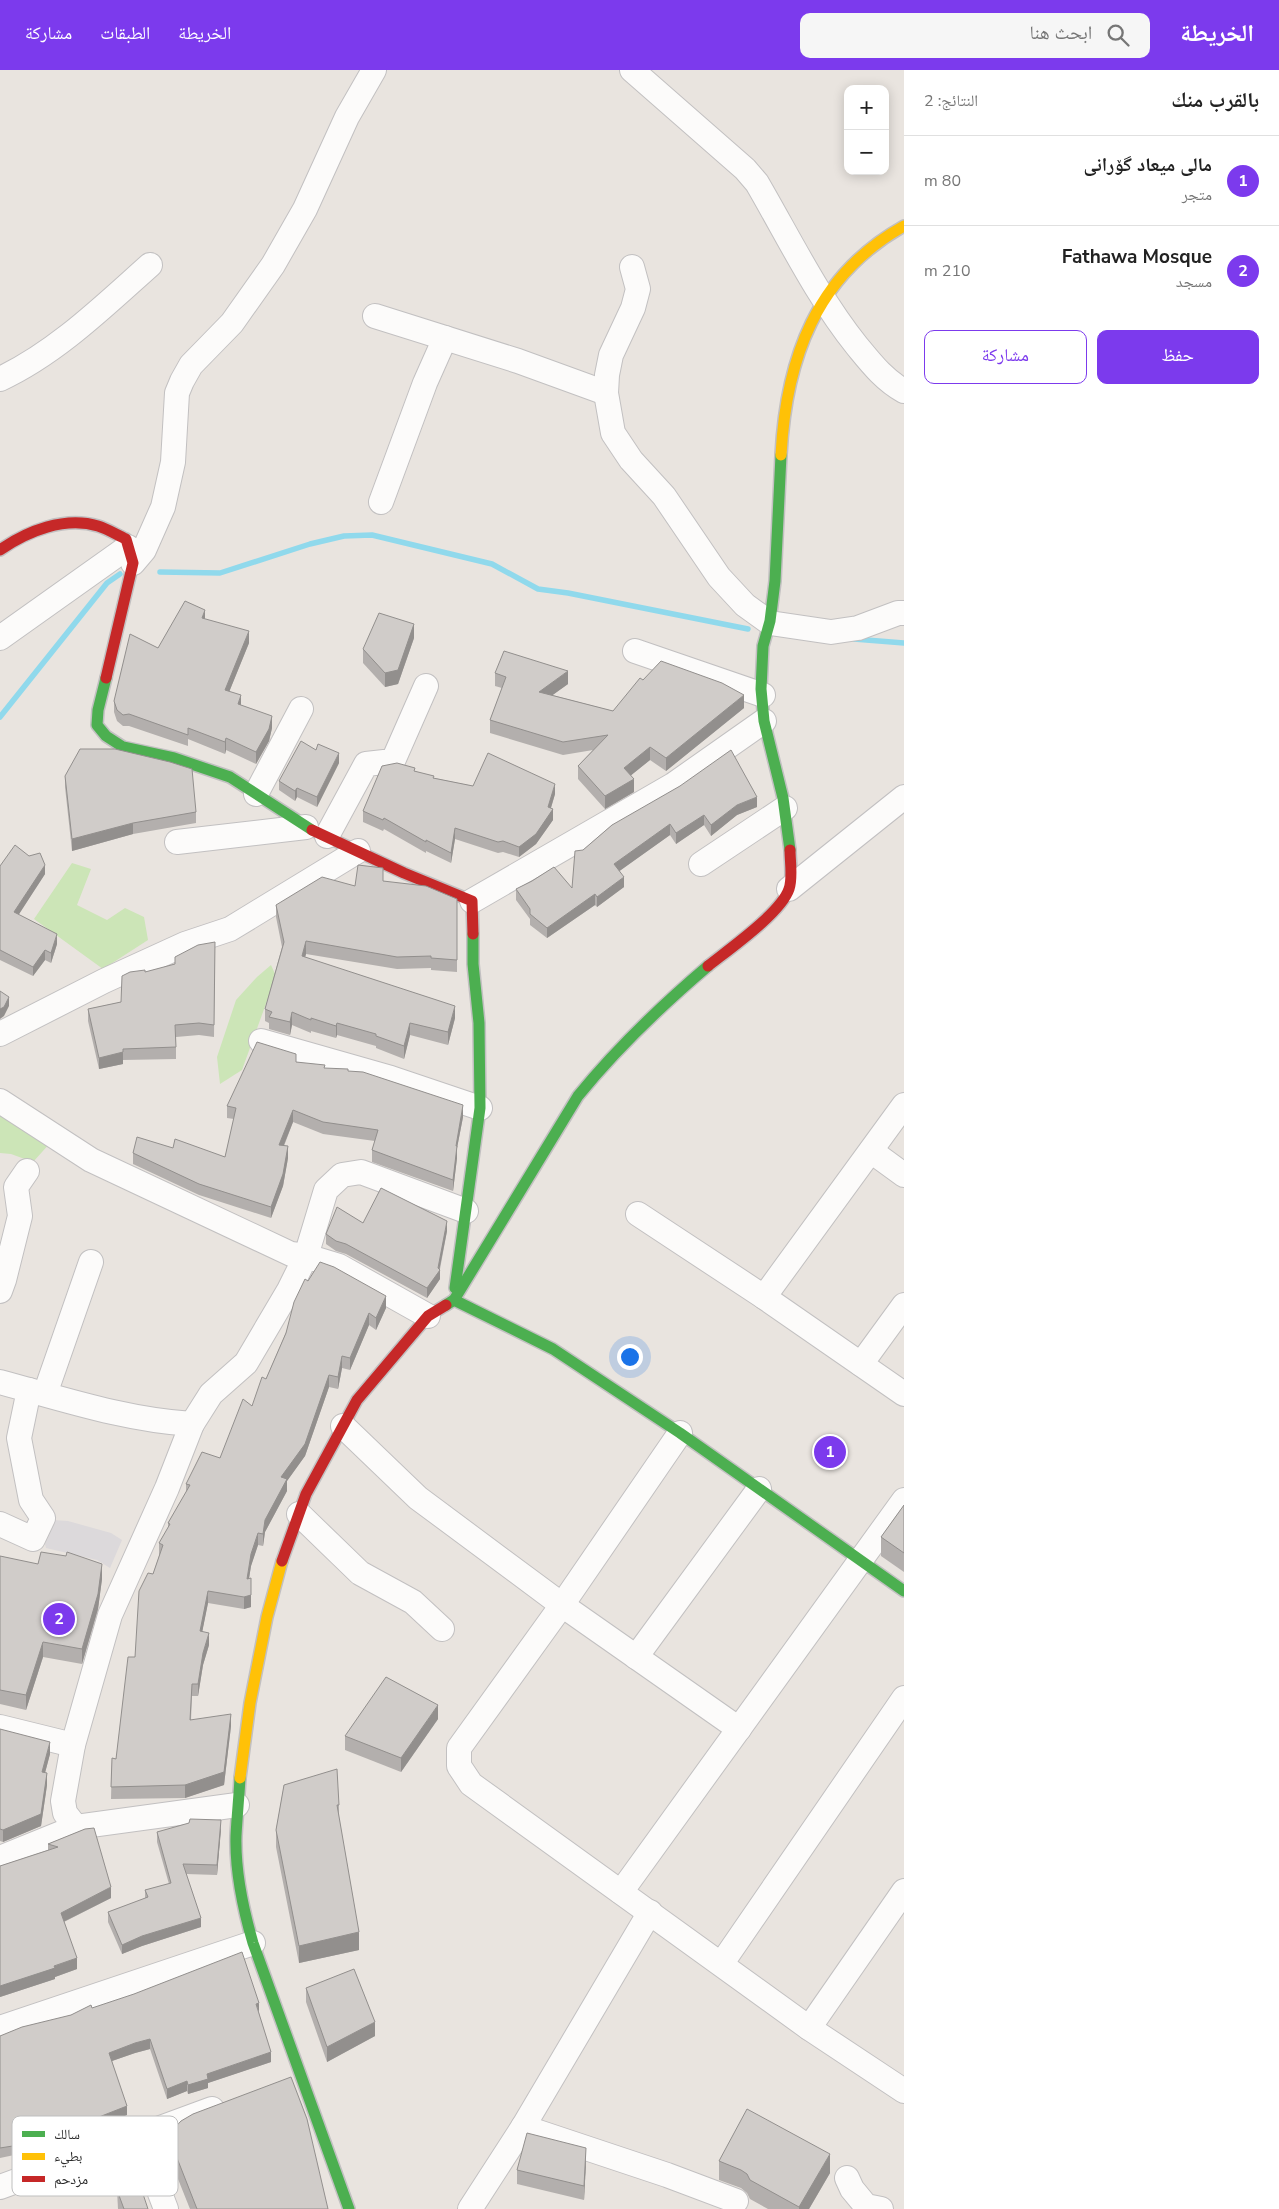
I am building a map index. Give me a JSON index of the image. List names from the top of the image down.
{
  "legend": ["سالك", "بطيء", "مزدحم"],
  "page": {
    "header": "الخريطة",
    "search": "ابحث هنا",
    "nav": ["الخريطة", "الطبقات", "مشاركة"],
    "heading": ["بالقرب منك", "النتائج: 2"],
    "map_buttons": ["+", "−"],
    "list": [
      {
        "mark": "1",
        "name": "مالی میعاد گۆرانی",
        "note": "متجر",
        "value": "80 m"
      },
      {
        "mark": "2",
        "name": "Fathawa Mosque",
        "note": "مسجد",
        "value": "210 m"
      }
    ],
    "buttons": ["حفظ", "مشاركة"],
    "pins": ["1", "2"]
  }
}
